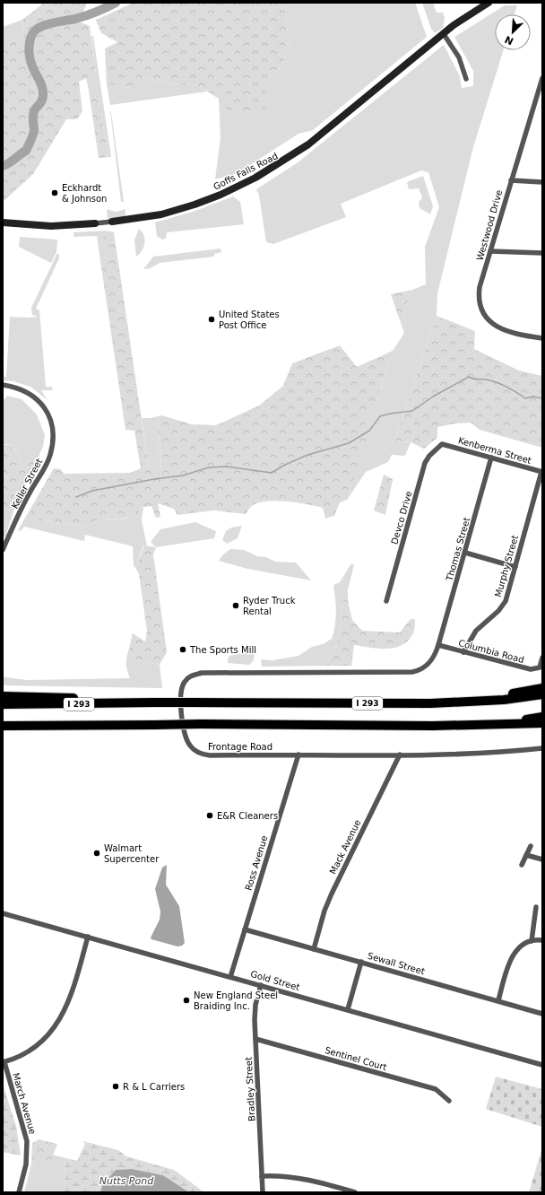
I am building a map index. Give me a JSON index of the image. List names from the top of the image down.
{
  "streets": {
    "highway": ["I 293"],
    "street": [
      "Goffs Falls Road",
      "Westwood Drive",
      "Kenberma Street",
      "Keller Street",
      "Devco Drive",
      "Thomas Street",
      "Murphy Street",
      "Columbia Road",
      "Frontage Road",
      "Mack Avenue",
      "Ross Avenue",
      "Sewall Street",
      "Gold Street",
      "Sentinel Court",
      "Bradley Street",
      "March Avenue"
    ]
  },
  "crossings": [
    ["Kenberma Street", "Devco Drive"],
    ["Kenberma Street", "Thomas Street"],
    ["Kenberma Street", "Murphy Street"],
    ["Thomas Street", "Columbia Road"],
    ["Thomas Street", "Frontage Road"],
    ["Murphy Street", "Columbia Road"],
    ["Columbia Road", "Frontage Road"],
    ["Frontage Road", "Mack Avenue"],
    ["Frontage Road", "Ross Avenue"],
    ["Mack Avenue", "Sewall Street"],
    ["Ross Avenue", "Sewall Street"],
    ["Ross Avenue", "Gold Street"],
    ["Gold Street", "Bradley Street"],
    ["Sentinel Court", "Bradley Street"]
  ],
  "water": ["Nutts Pond"],
  "places": [
    "Eckhardt & Johnson",
    "United States Post Office",
    "Ryder Truck Rental",
    "The Sports Mill",
    "E&R Cleaners",
    "Walmart Supercenter",
    "New England Steel Braiding Inc.",
    "R & L Carriers"
  ],
  "north": "bottom left"
}
